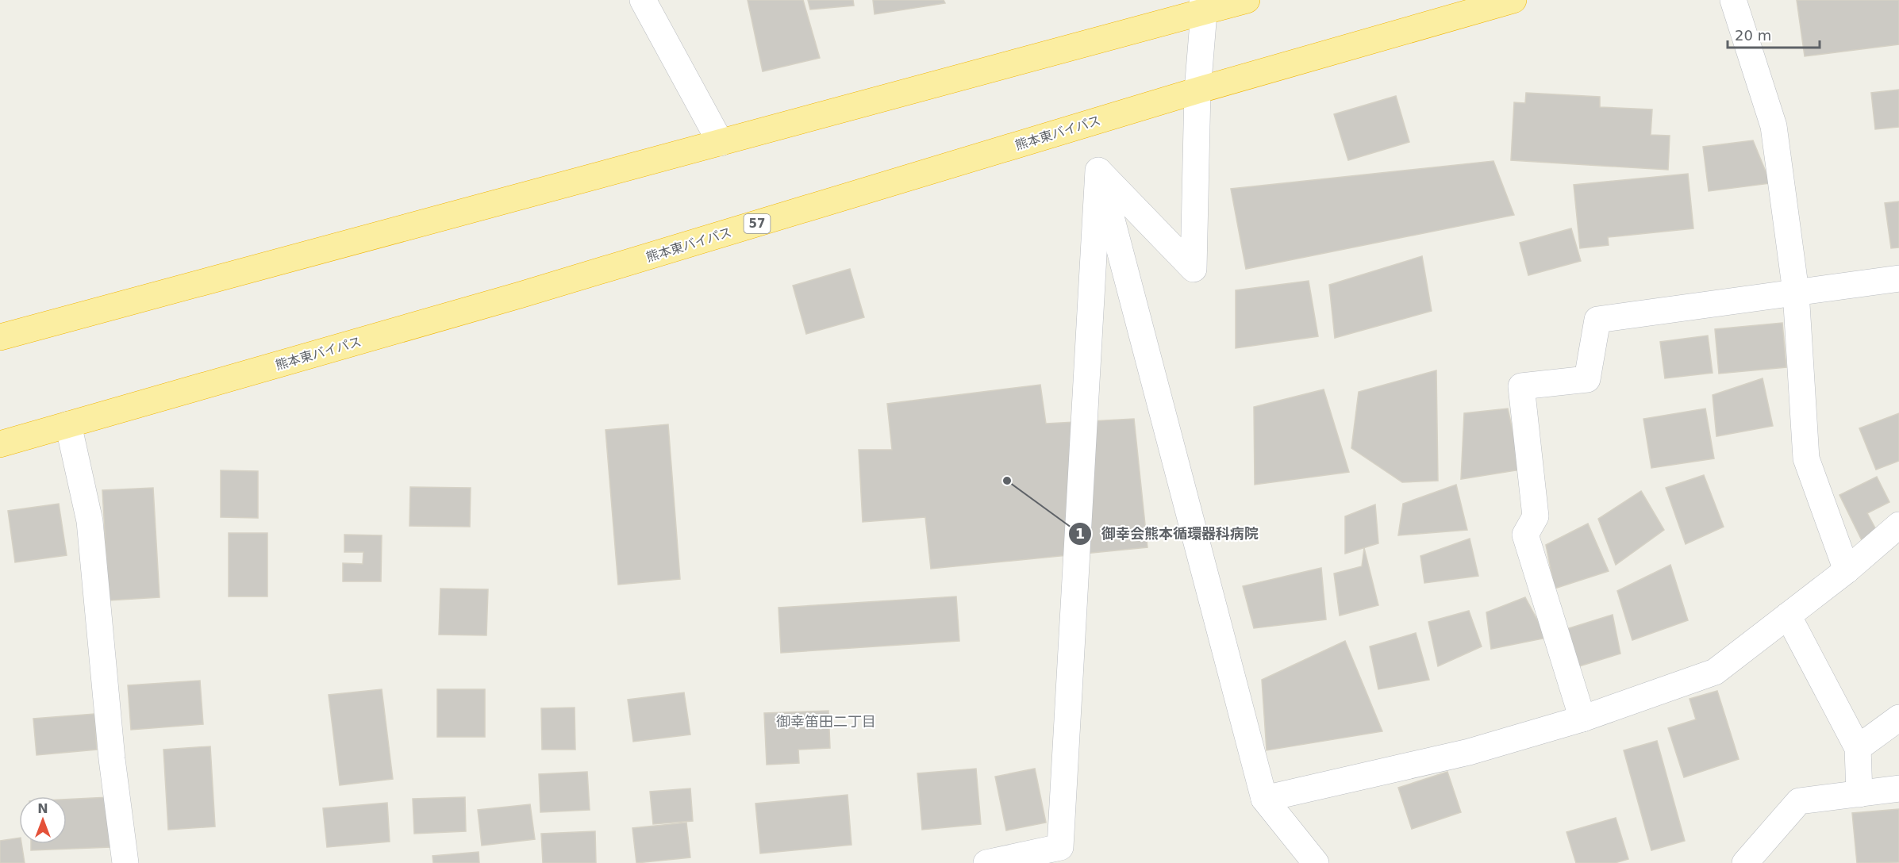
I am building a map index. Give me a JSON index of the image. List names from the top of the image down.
{
  "streets": {
    "highway": ["熊本東バイパス", "57"]
  },
  "districts": ["御幸笛田二丁目"],
  "places": ["御幸会熊本循環器科病院"],
  "scale_bar": "20 m",
  "north": "top"
}
